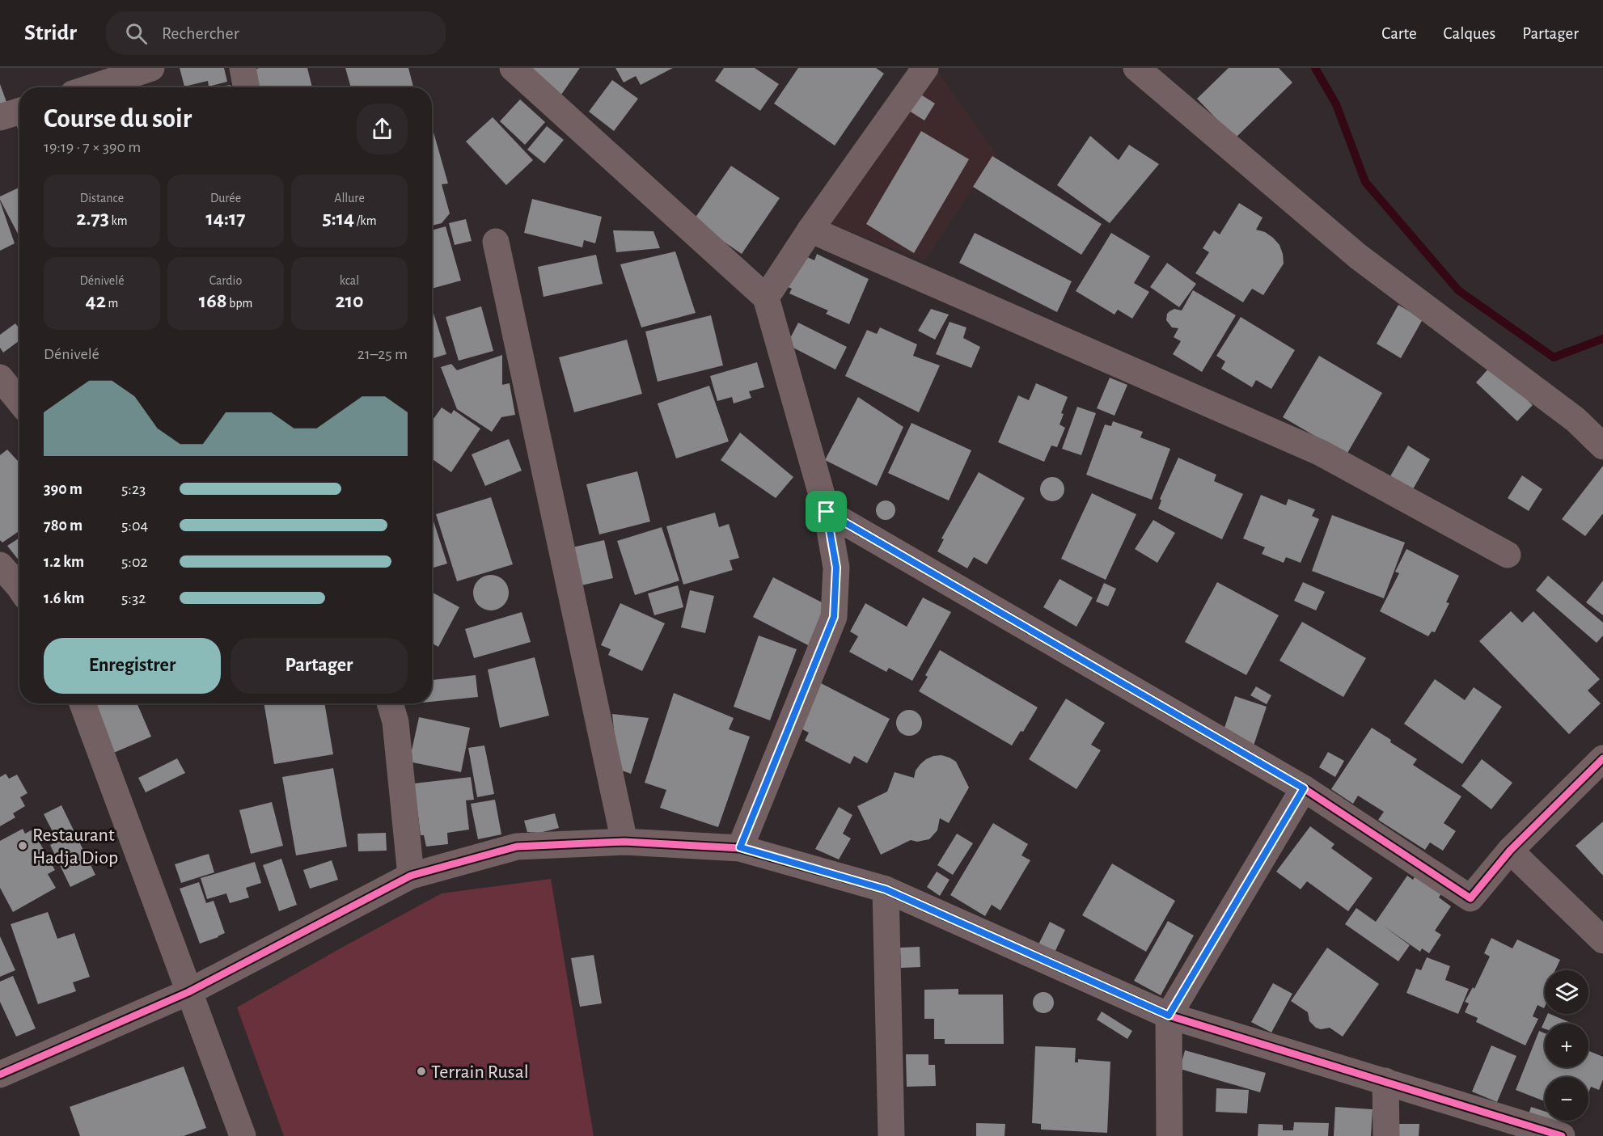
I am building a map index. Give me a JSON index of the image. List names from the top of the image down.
{
  "places": ["Restaurant Hadja Diop", "Terrain Rusal"],
  "page": {
    "header": "Stridr",
    "search": "Rechercher",
    "nav": ["Carte", "Calques", "Partager"],
    "heading": ["Course du soir", "19:19 · 7 × 390 m"],
    "stats": [
      ["Distance", "2.73 km"],
      ["Durée", "14:17"],
      ["Allure", "5:14 /km"],
      ["Dénivelé", "42 m"],
      ["Cardio", "168 bpm"],
      ["kcal", "210"]
    ],
    "chart": ["Dénivelé", "21–25 m"],
    "list": [
      {
        "name": "390 m",
        "note": "5:23"
      },
      {
        "name": "780 m",
        "note": "5:04"
      },
      {
        "name": "1.2 km",
        "note": "5:02"
      },
      {
        "name": "1.6 km",
        "note": "5:32"
      }
    ],
    "buttons": ["Enregistrer", "Partager"],
    "map_buttons": ["+", "−"]
  }
}
